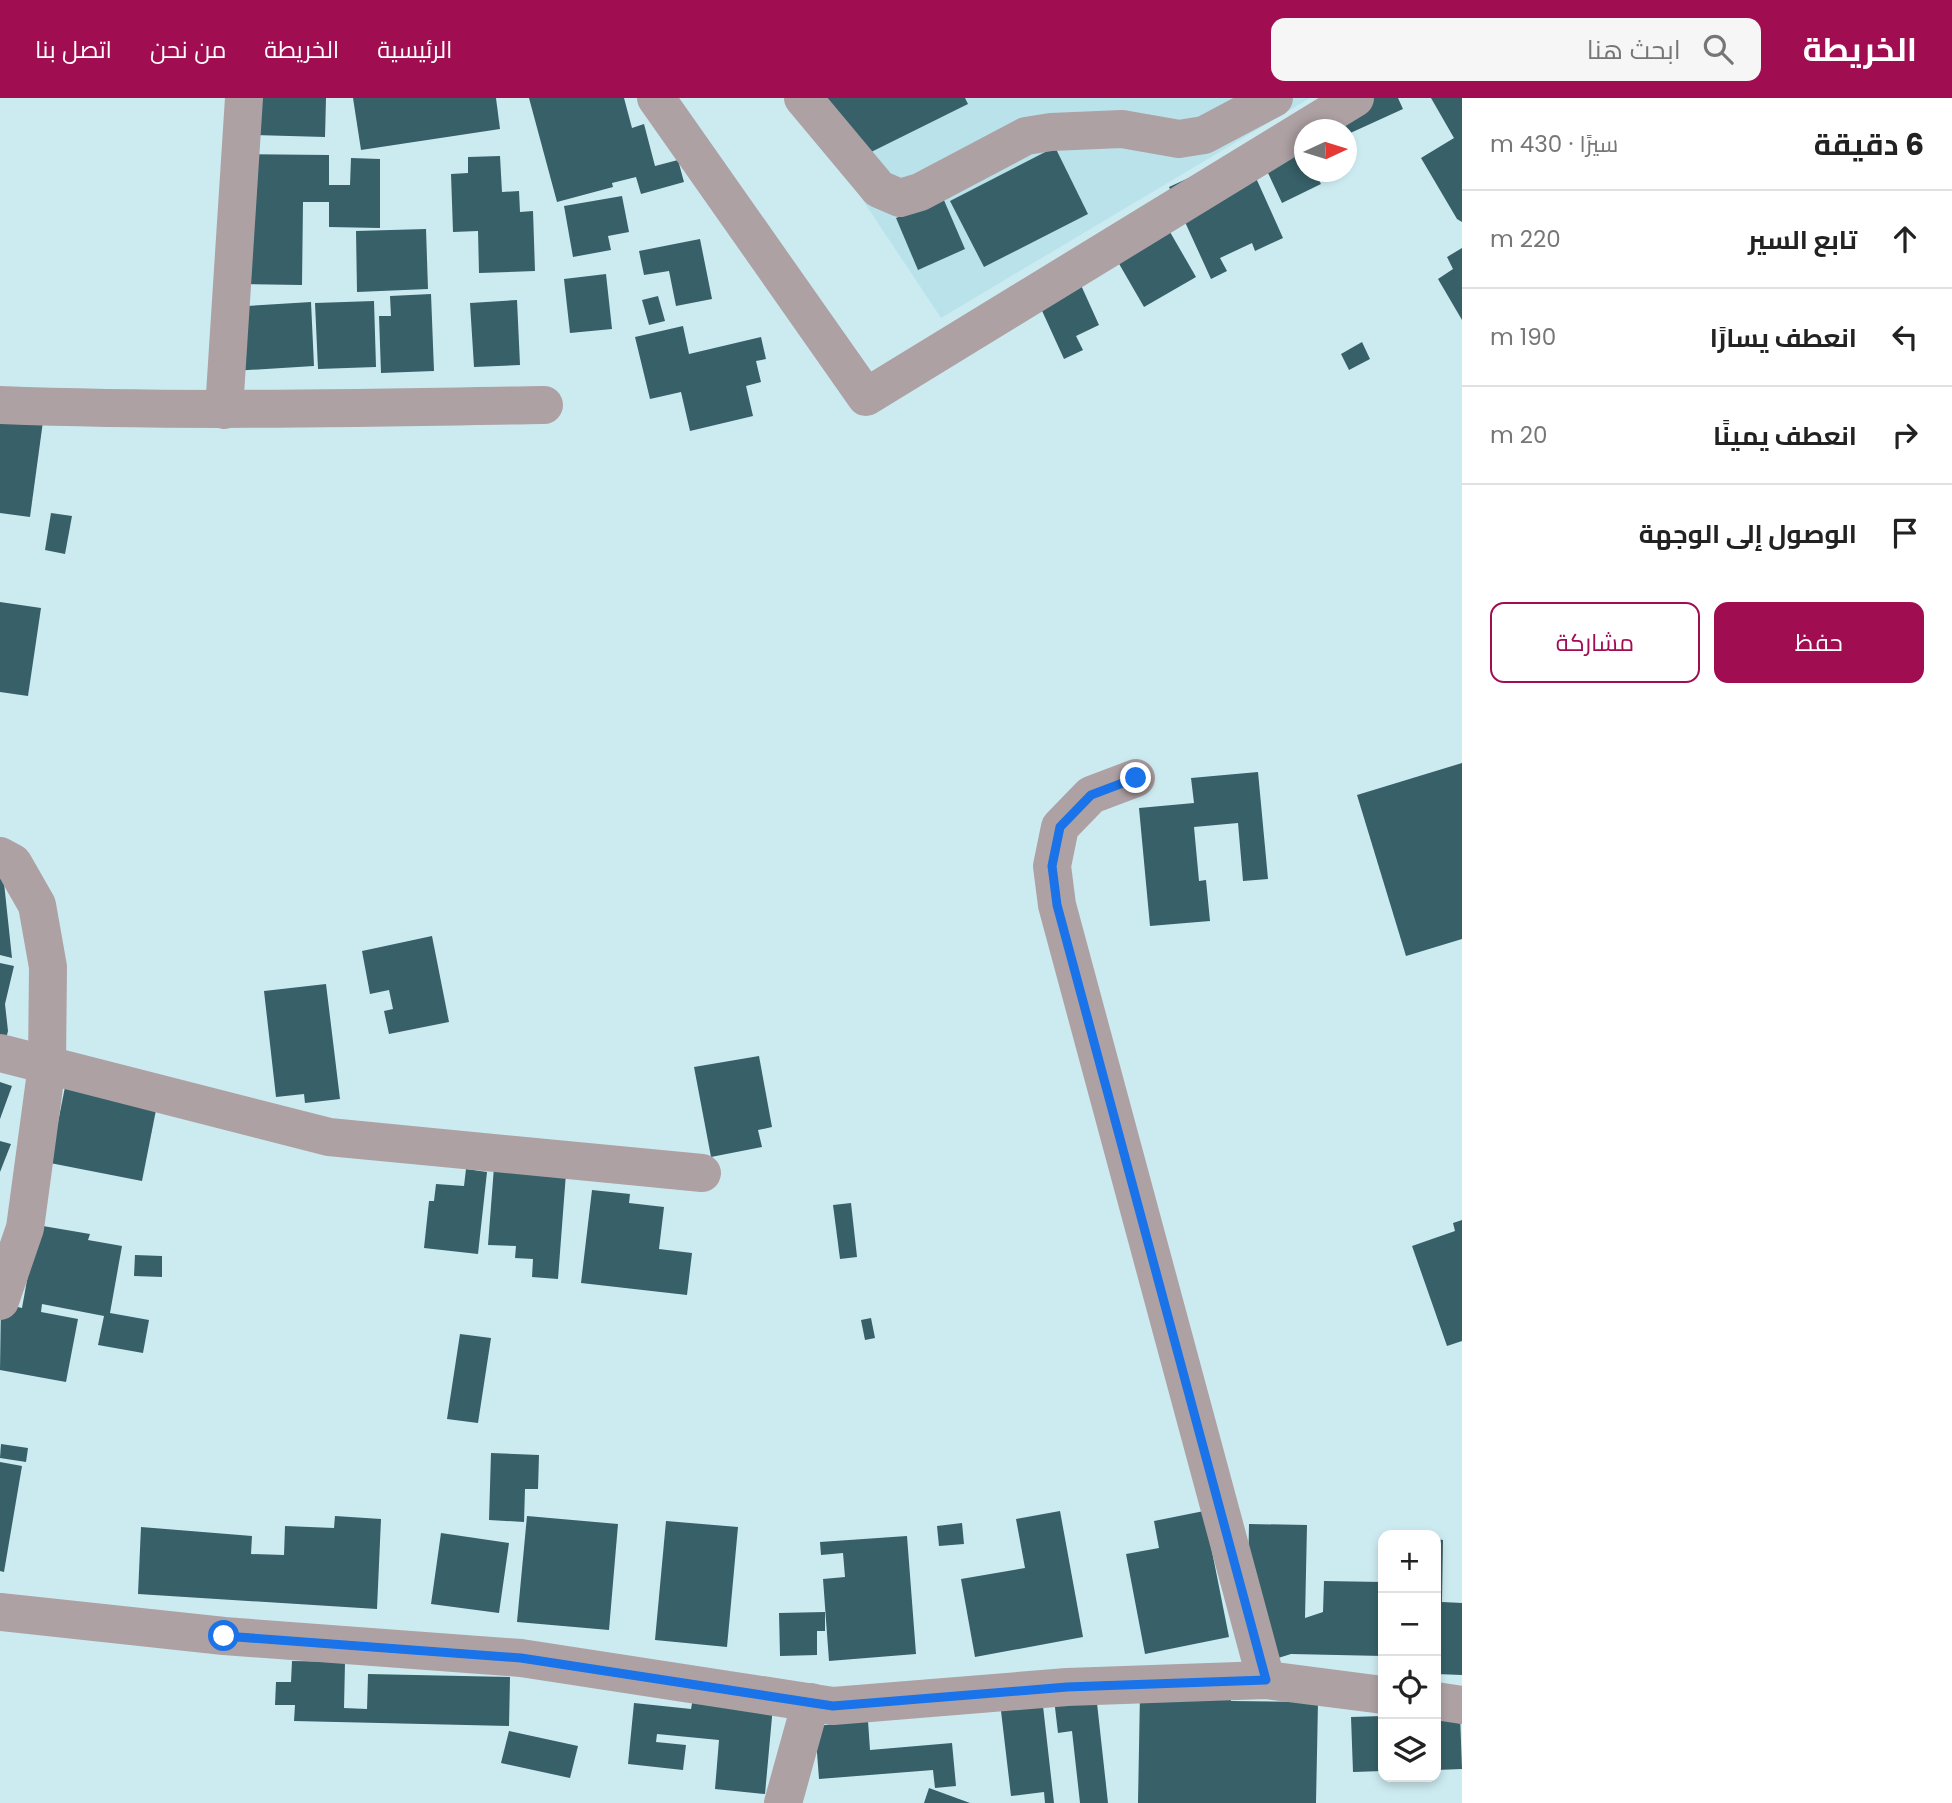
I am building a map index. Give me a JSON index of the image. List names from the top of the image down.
{
  "north": "right",
  "page": {
    "header": "الخريطة",
    "search": "ابحث هنا",
    "nav": [
      "الرئيسية",
      "الخريطة",
      "من نحن",
      "اتصل بنا"
    ],
    "heading": ["6 دقيقة", "سيرًا · 430 m"],
    "list": [
      ["تابع السير", "220 m"],
      ["انعطف يسارًا", "190 m"],
      ["انعطف يمينًا", "20 m"],
      "الوصول إلى الوجهة"
    ],
    "buttons": ["حفظ", "مشاركة"],
    "map_buttons": ["+", "−"]
  }
}
